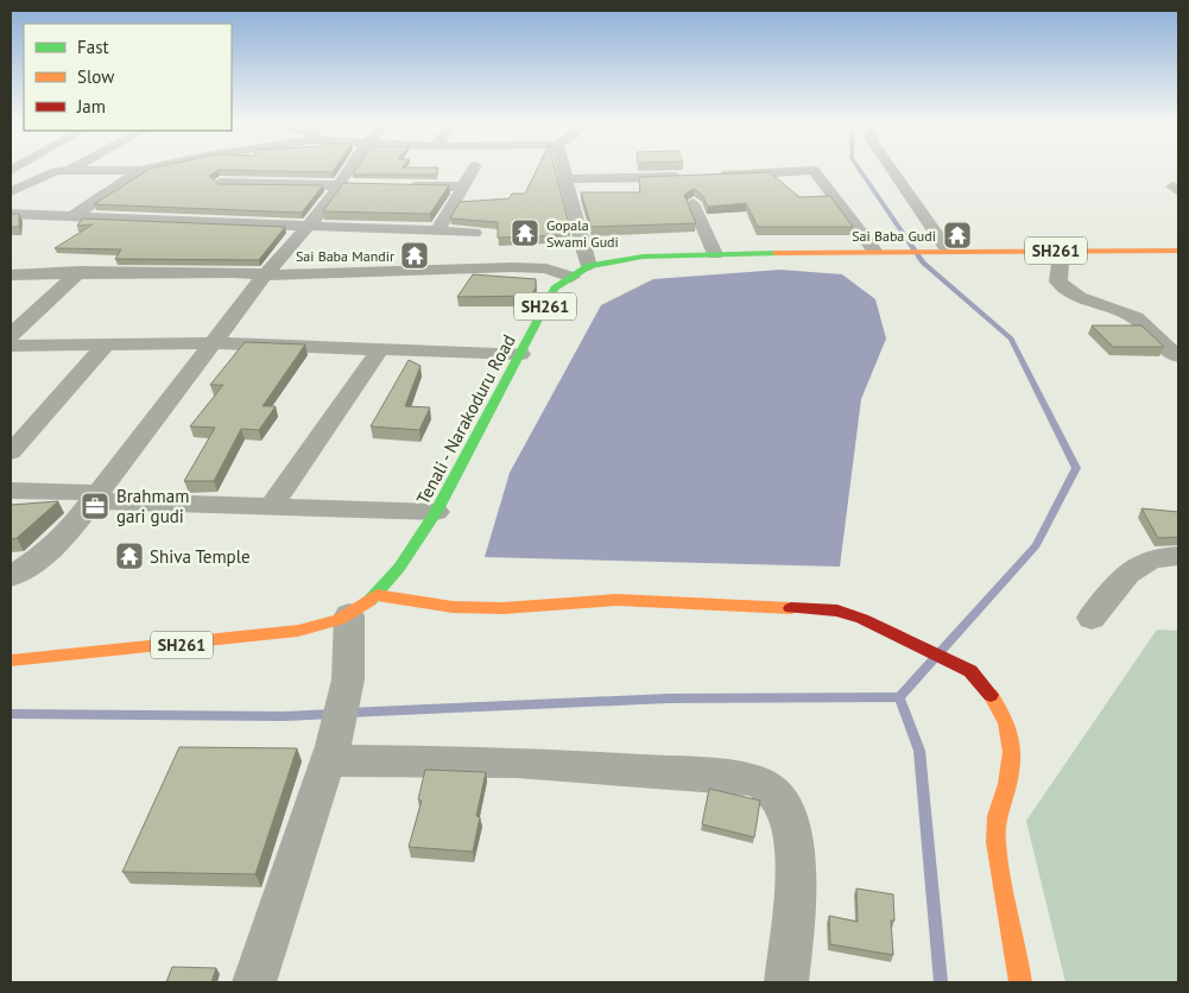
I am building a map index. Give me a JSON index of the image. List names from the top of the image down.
{
  "streets": {
    "main road": ["SH261", "Tenali - Narakoduru Road"]
  },
  "places": {
    "temple": [
      "Gopala Swami Gudi",
      "Sai Baba Gudi",
      "Sai Baba Mandir",
      "Shiva Temple"
    ],
    "office": ["Brahmam gari gudi"]
  },
  "legend": ["Fast", "Slow", "Jam"]
}
